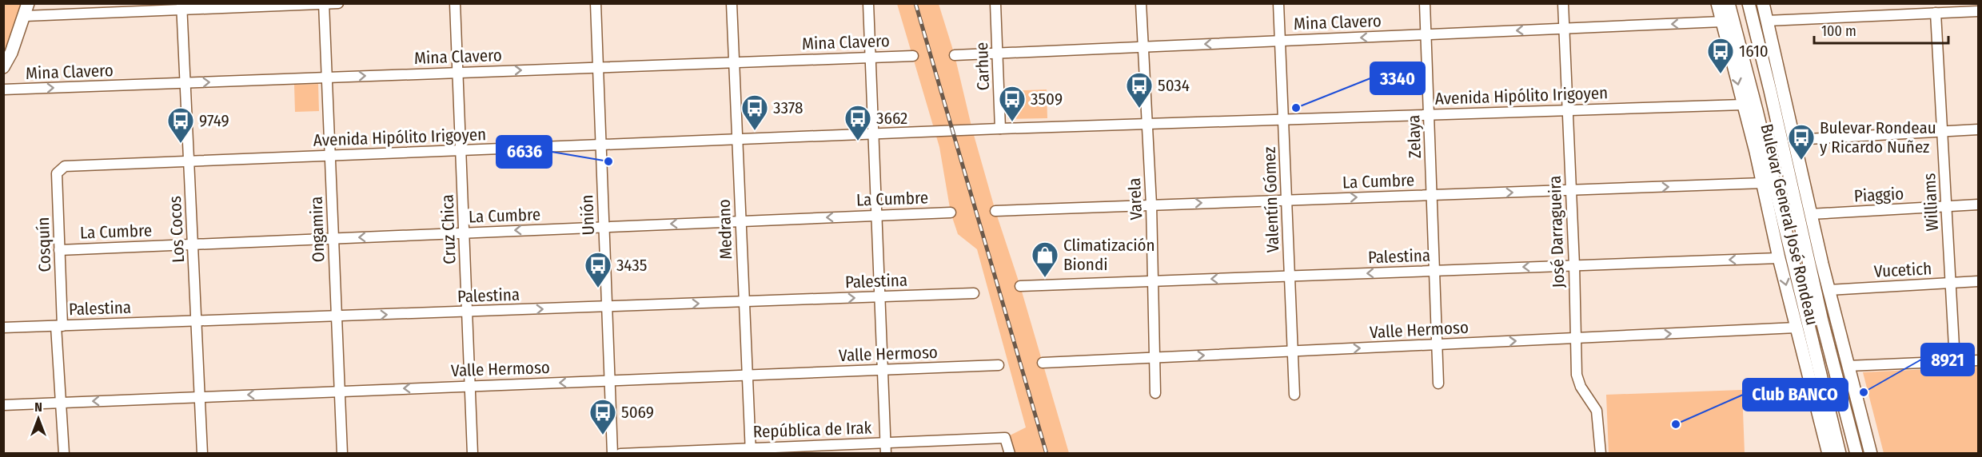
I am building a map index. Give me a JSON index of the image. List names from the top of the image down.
{
  "streets": {
    "main road": ["Bulevar General José Rondeau"],
    "street": [
      "Mina Clavero",
      "Carhue",
      "Avenida Hipólito Irigoyen",
      "Zelaya",
      "La Cumbre",
      "Piaggio",
      "Varela",
      "Valentín Gómez",
      "Williams",
      "Unión",
      "Los Cocos",
      "Ongamira",
      "Cruz Chica",
      "Medrano",
      "José Darragueira",
      "Cosquín",
      "Palestina",
      "Vucetich",
      "Valle Hermoso",
      "República de Irak"
    ]
  },
  "crossings": [
    ["Mina Clavero", "Carhue"],
    ["Mina Clavero", "Zelaya"],
    ["Mina Clavero", "Varela"],
    ["Mina Clavero", "Valentín Gómez"],
    ["Mina Clavero", "Unión"],
    ["Mina Clavero", "Bulevar General José Rondeau"],
    ["Mina Clavero", "Los Cocos"],
    ["Mina Clavero", "Ongamira"],
    ["Mina Clavero", "Cruz Chica"],
    ["Mina Clavero", "Medrano"],
    ["Mina Clavero", "José Darragueira"],
    ["Carhue", "Avenida Hipólito Irigoyen"],
    ["Avenida Hipólito Irigoyen", "Zelaya"],
    ["Avenida Hipólito Irigoyen", "Varela"],
    ["Avenida Hipólito Irigoyen", "Valentín Gómez"],
    ["Avenida Hipólito Irigoyen", "Unión"],
    ["Avenida Hipólito Irigoyen", "Bulevar General José Rondeau"],
    ["Avenida Hipólito Irigoyen", "Los Cocos"],
    ["Avenida Hipólito Irigoyen", "Ongamira"],
    ["Avenida Hipólito Irigoyen", "Cruz Chica"],
    ["Avenida Hipólito Irigoyen", "Medrano"],
    ["Avenida Hipólito Irigoyen", "José Darragueira"],
    ["Avenida Hipólito Irigoyen", "Cosquín"],
    ["Zelaya", "La Cumbre"],
    ["Zelaya", "Palestina"],
    ["Zelaya", "Valle Hermoso"],
    ["La Cumbre", "Varela"],
    ["La Cumbre", "Valentín Gómez"],
    ["La Cumbre", "Unión"],
    ["La Cumbre", "Bulevar General José Rondeau"],
    ["La Cumbre", "Los Cocos"],
    ["La Cumbre", "Ongamira"],
    ["La Cumbre", "Cruz Chica"],
    ["La Cumbre", "Medrano"],
    ["La Cumbre", "José Darragueira"],
    ["La Cumbre", "Cosquín"],
    ["Piaggio", "Williams"],
    ["Piaggio", "Bulevar General José Rondeau"],
    ["Varela", "Palestina"],
    ["Varela", "Valle Hermoso"],
    ["Valentín Gómez", "Palestina"],
    ["Valentín Gómez", "Valle Hermoso"],
    ["Williams", "Vucetich"],
    ["Unión", "Palestina"],
    ["Unión", "Valle Hermoso"],
    ["Bulevar General José Rondeau", "Palestina"],
    ["Bulevar General José Rondeau", "Vucetich"],
    ["Bulevar General José Rondeau", "Valle Hermoso"],
    ["Los Cocos", "Palestina"],
    ["Los Cocos", "Valle Hermoso"],
    ["Ongamira", "Palestina"],
    ["Ongamira", "Valle Hermoso"],
    ["Cruz Chica", "Palestina"],
    ["Cruz Chica", "Valle Hermoso"],
    ["Medrano", "Palestina"],
    ["Medrano", "Valle Hermoso"],
    ["Medrano", "República de Irak"],
    ["José Darragueira", "Palestina"],
    ["José Darragueira", "Valle Hermoso"],
    ["Cosquín", "Palestina"],
    ["Cosquín", "Valle Hermoso"]
  ],
  "places": {
    "bus stop": [
      "1610",
      "5034",
      "3509",
      "3378",
      "3662",
      "9749",
      "Bulevar Rondeau y Ricardo Nuñez",
      "3435",
      "5069"
    ],
    "other": [
      "3340",
      "6636",
      "8921",
      "Club BANCO"
    ],
    "shop": ["Climatización Biondi"]
  },
  "scale_bar": "100 m",
  "north": "top"
}
